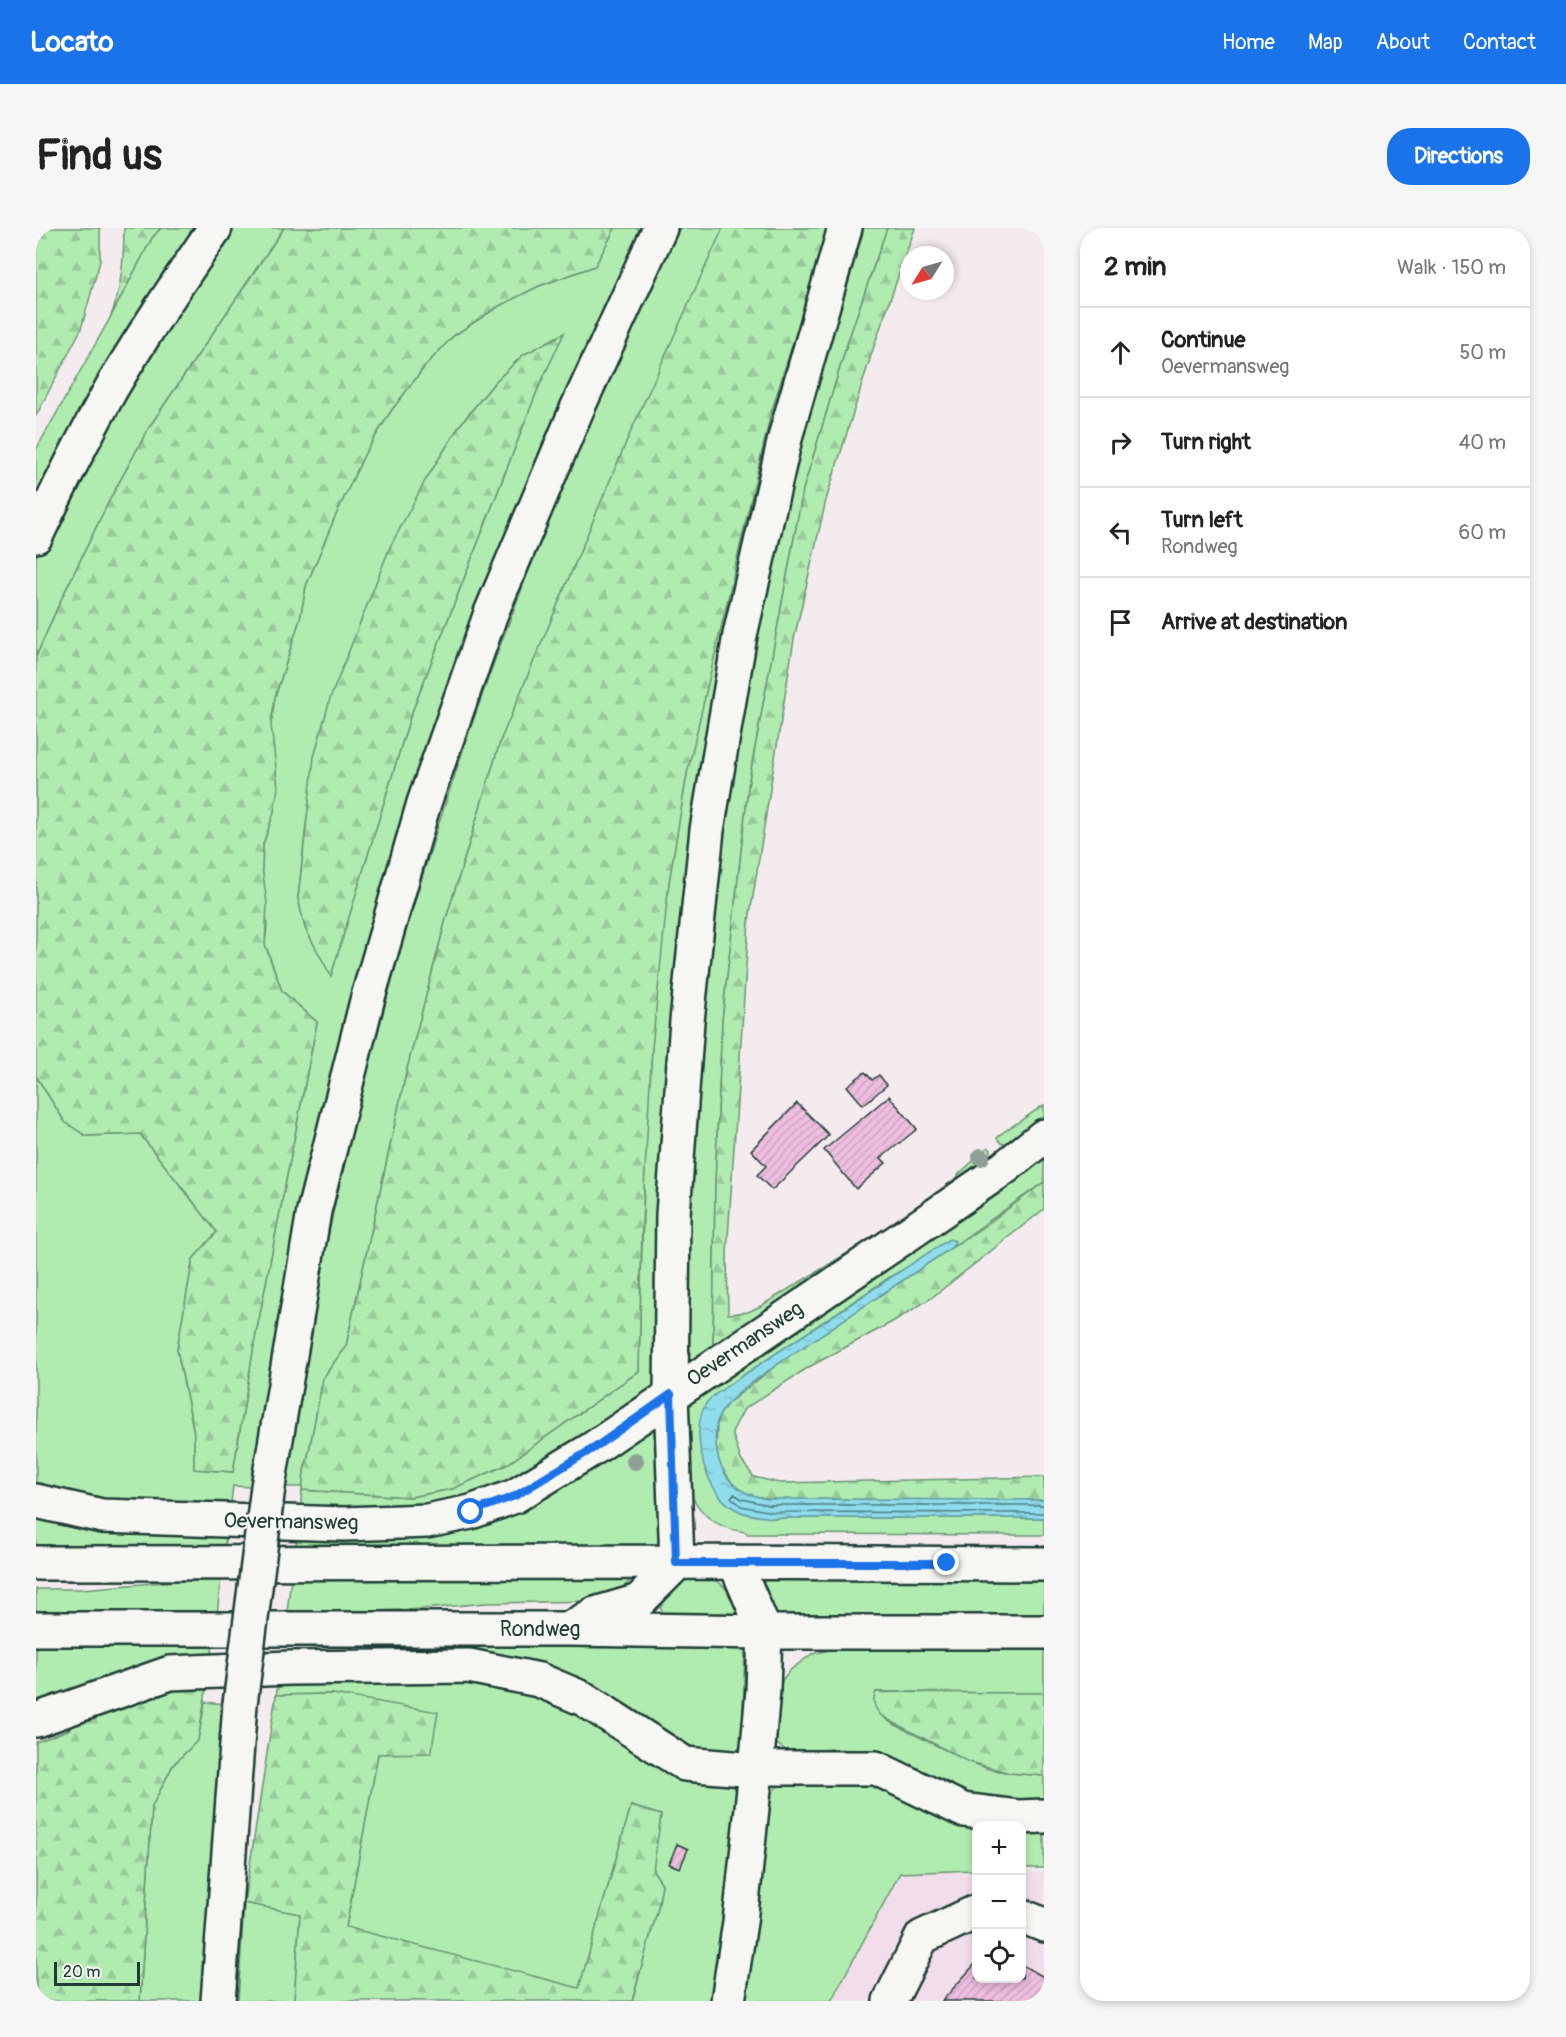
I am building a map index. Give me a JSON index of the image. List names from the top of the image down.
{
  "streets": {
    "main road": ["Oevermansweg", "Rondweg"]
  },
  "scale_bar": "20 m",
  "north": "bottom left",
  "page": {
    "header": "Locato",
    "nav": [
      "Home",
      "Map",
      "About",
      "Contact"
    ],
    "buttons": "Directions",
    "title": "Find us",
    "heading": ["2 min", "Walk · 150 m"],
    "list": [
      ["Continue", "Oevermansweg", "50 m"],
      ["Turn right", "40 m"],
      ["Turn left", "Rondweg", "60 m"],
      "Arrive at destination"
    ],
    "map_buttons": ["+", "−"],
    "scale": "20 m"
  }
}
